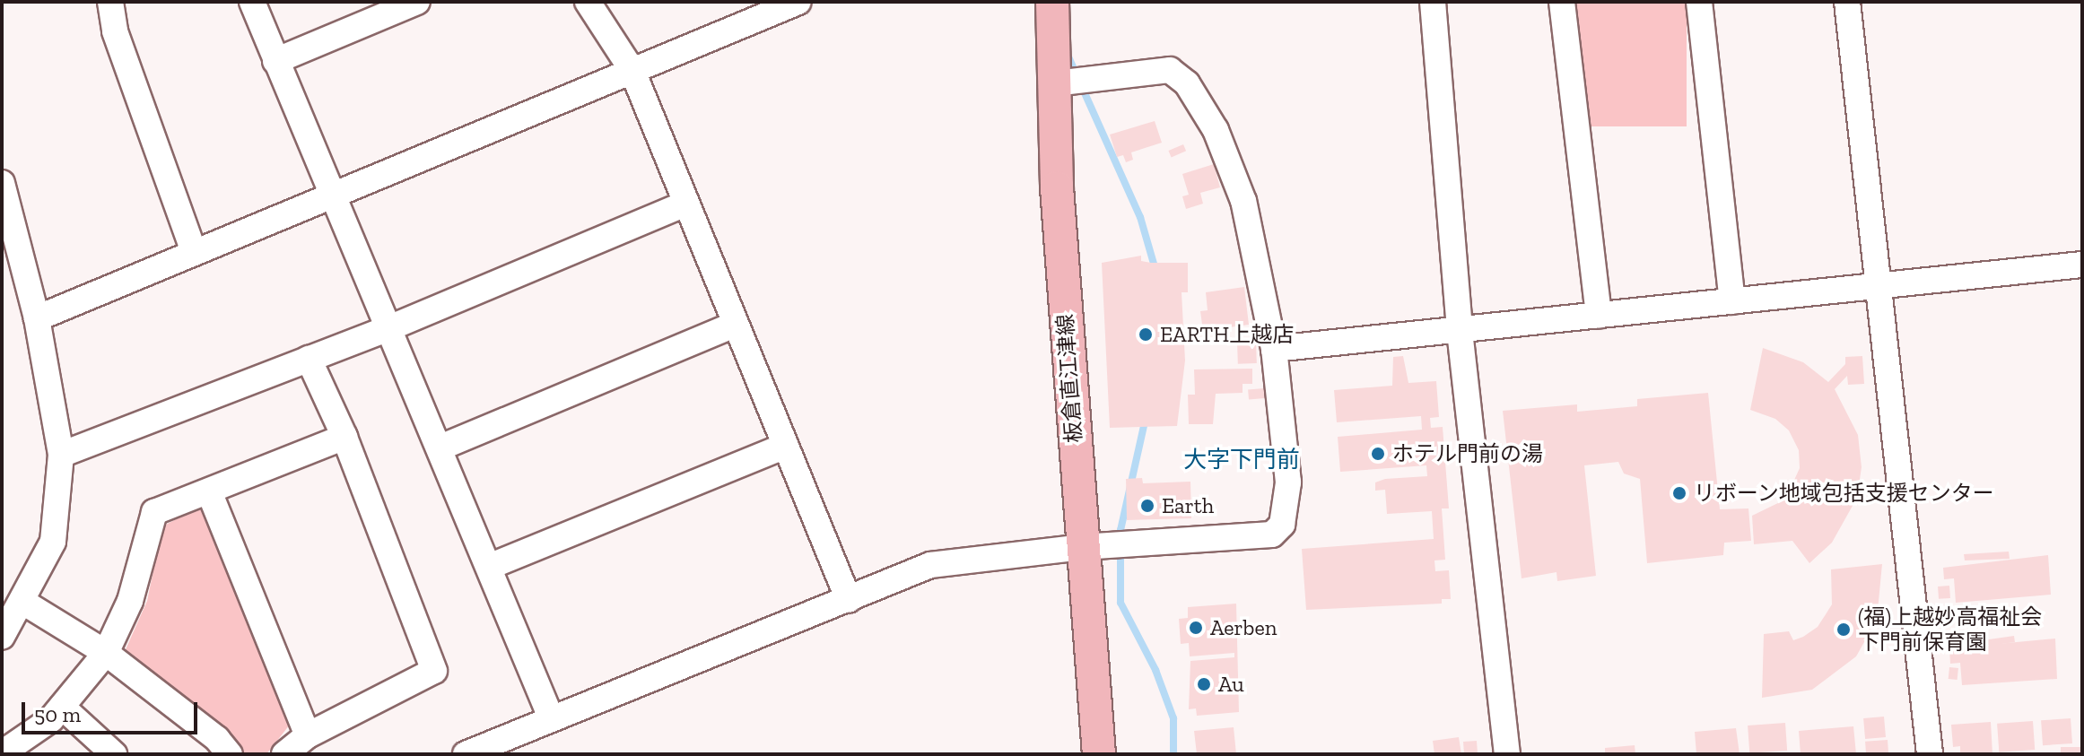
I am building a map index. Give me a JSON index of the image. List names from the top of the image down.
{
  "streets": {
    "main road": ["板倉直江津線"]
  },
  "districts": ["大字下門前"],
  "places": [
    "EARTH上越店",
    "ホテル門前の湯",
    "リボーン地域包括支援センター",
    "Earth",
    "Aerben",
    "(福)上越妙高福祉会 下門前保育園",
    "Au"
  ],
  "scale_bar": "50 m"
}
